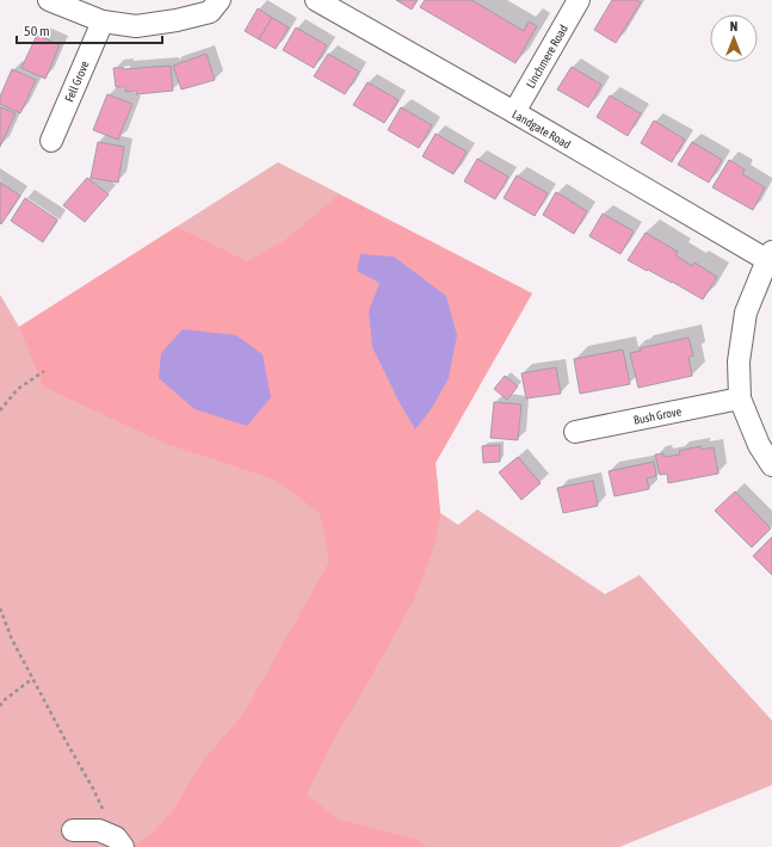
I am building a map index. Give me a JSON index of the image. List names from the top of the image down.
{
  "streets": {
    "street": [
      "Linchmere Road",
      "Fell Grove",
      "Landgate Road",
      "Bush Grove"
    ]
  },
  "crossings": [
    ["Linchmere Road", "Landgate Road"]
  ],
  "scale_bar": "50 m",
  "north": "top"
}
